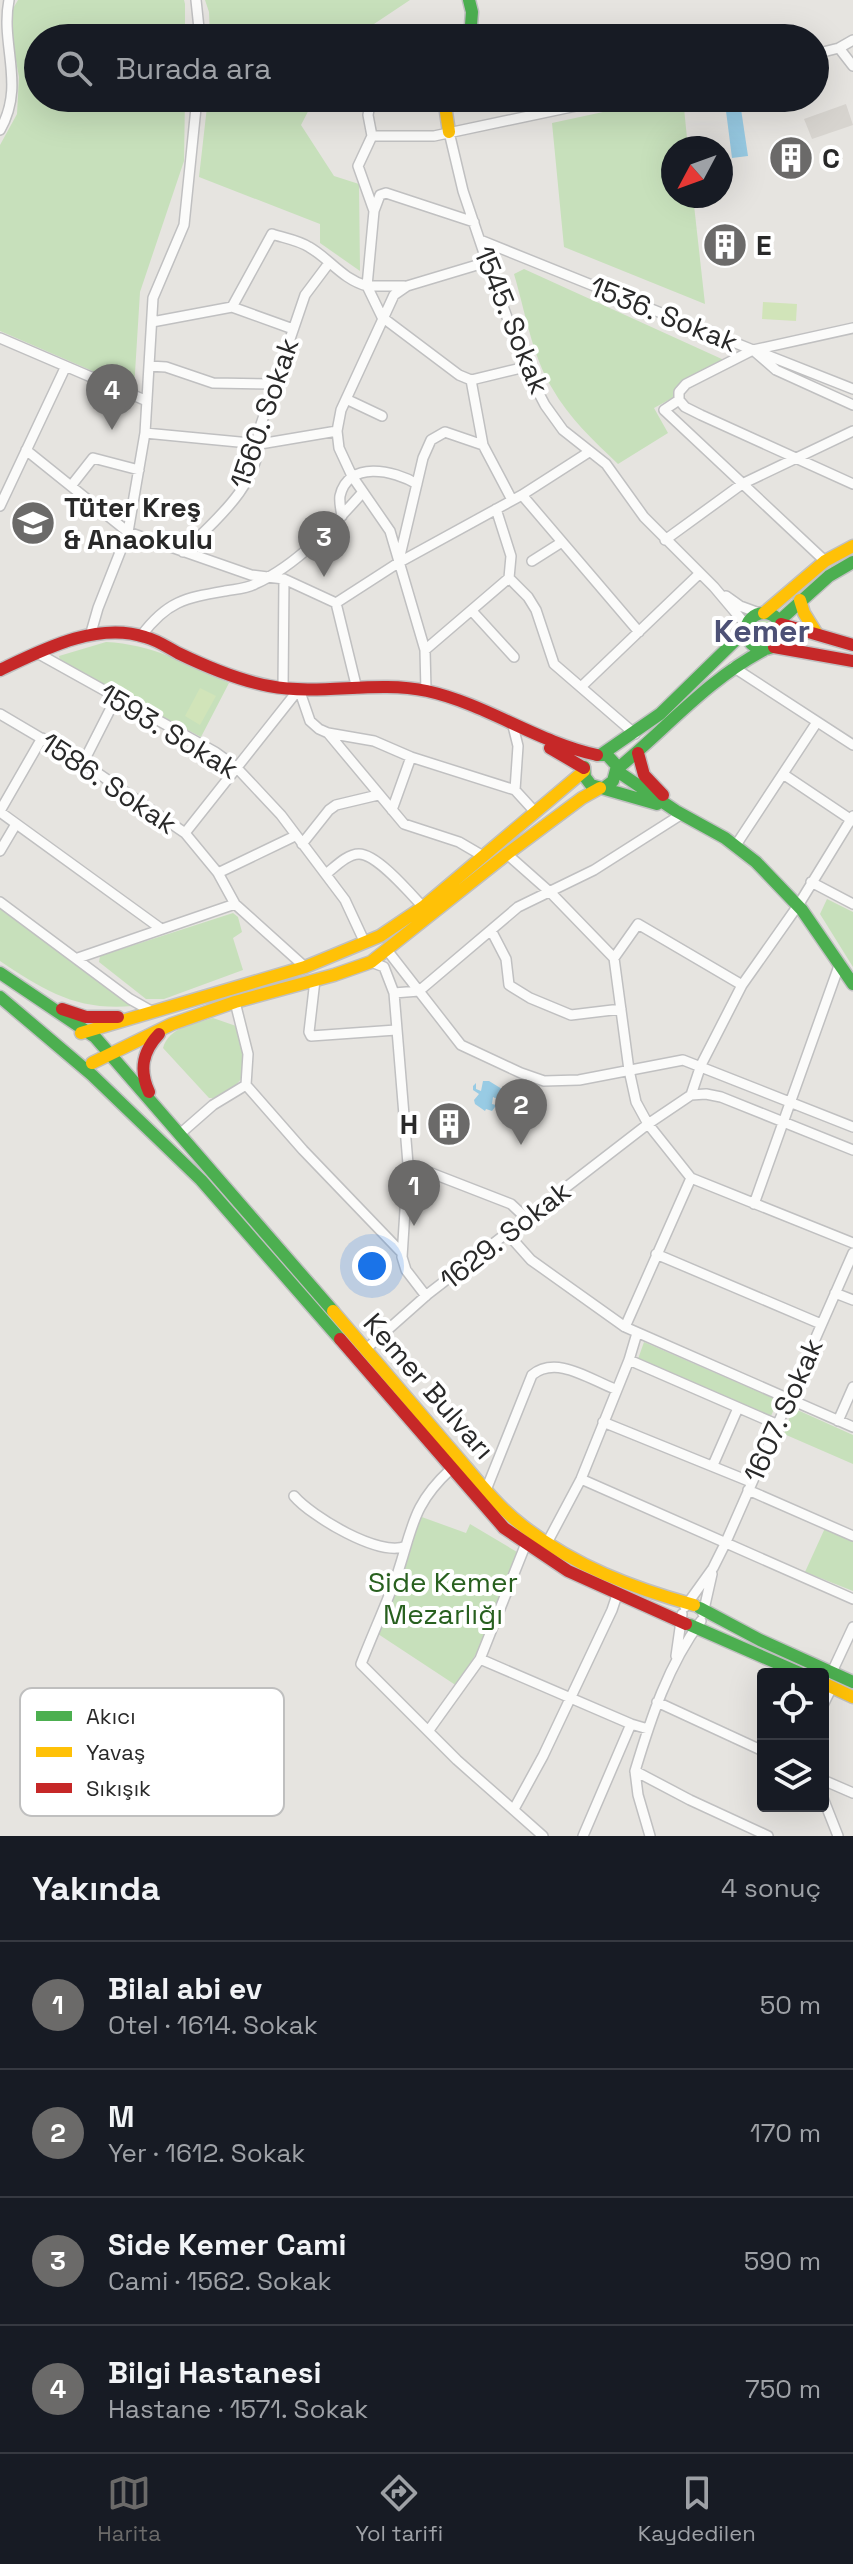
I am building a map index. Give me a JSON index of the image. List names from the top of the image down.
{
  "streets": {
    "main road": ["Kemer Bulvarı"],
    "street": [
      "1536. Sokak",
      "1545. Sokak",
      "1560. Sokak",
      "1593. Sokak",
      "1586. Sokak",
      "1629. Sokak",
      "1607. Sokak"
    ]
  },
  "crossings": [
    ["1536. Sokak", "1545. Sokak"],
    ["1629. Sokak", "Kemer Bulvarı"],
    ["Kemer Bulvarı", "1607. Sokak"]
  ],
  "districts": ["Kemer"],
  "parks": ["Side Kemer Mezarlığı"],
  "places": {
    "building": ["C", "E", "H"],
    "school or university": ["Tüter Kreş & Anaokulu"]
  },
  "legend": ["Akıcı", "Yavaş", "Sıkışık"],
  "north": "bottom left",
  "page": {
    "search": "Burada ara",
    "pins": [
      "4",
      "3",
      "2",
      "1"
    ],
    "heading": ["Yakında", "4 sonuç"],
    "list": [
      {
        "mark": "1",
        "name": "Bilal abi ev",
        "note": "Otel · 1614. Sokak",
        "value": "50 m"
      },
      {
        "mark": "2",
        "name": "M",
        "note": "Yer · 1612. Sokak",
        "value": "170 m"
      },
      {
        "mark": "3",
        "name": "Side Kemer Cami",
        "note": "Cami · 1562. Sokak",
        "value": "590 m"
      },
      {
        "mark": "4",
        "name": "Bilgi Hastanesi",
        "note": "Hastane · 1571. Sokak",
        "value": "750 m"
      }
    ],
    "nav": ["Harita", "Yol tarifi", "Kaydedilen"]
  }
}
